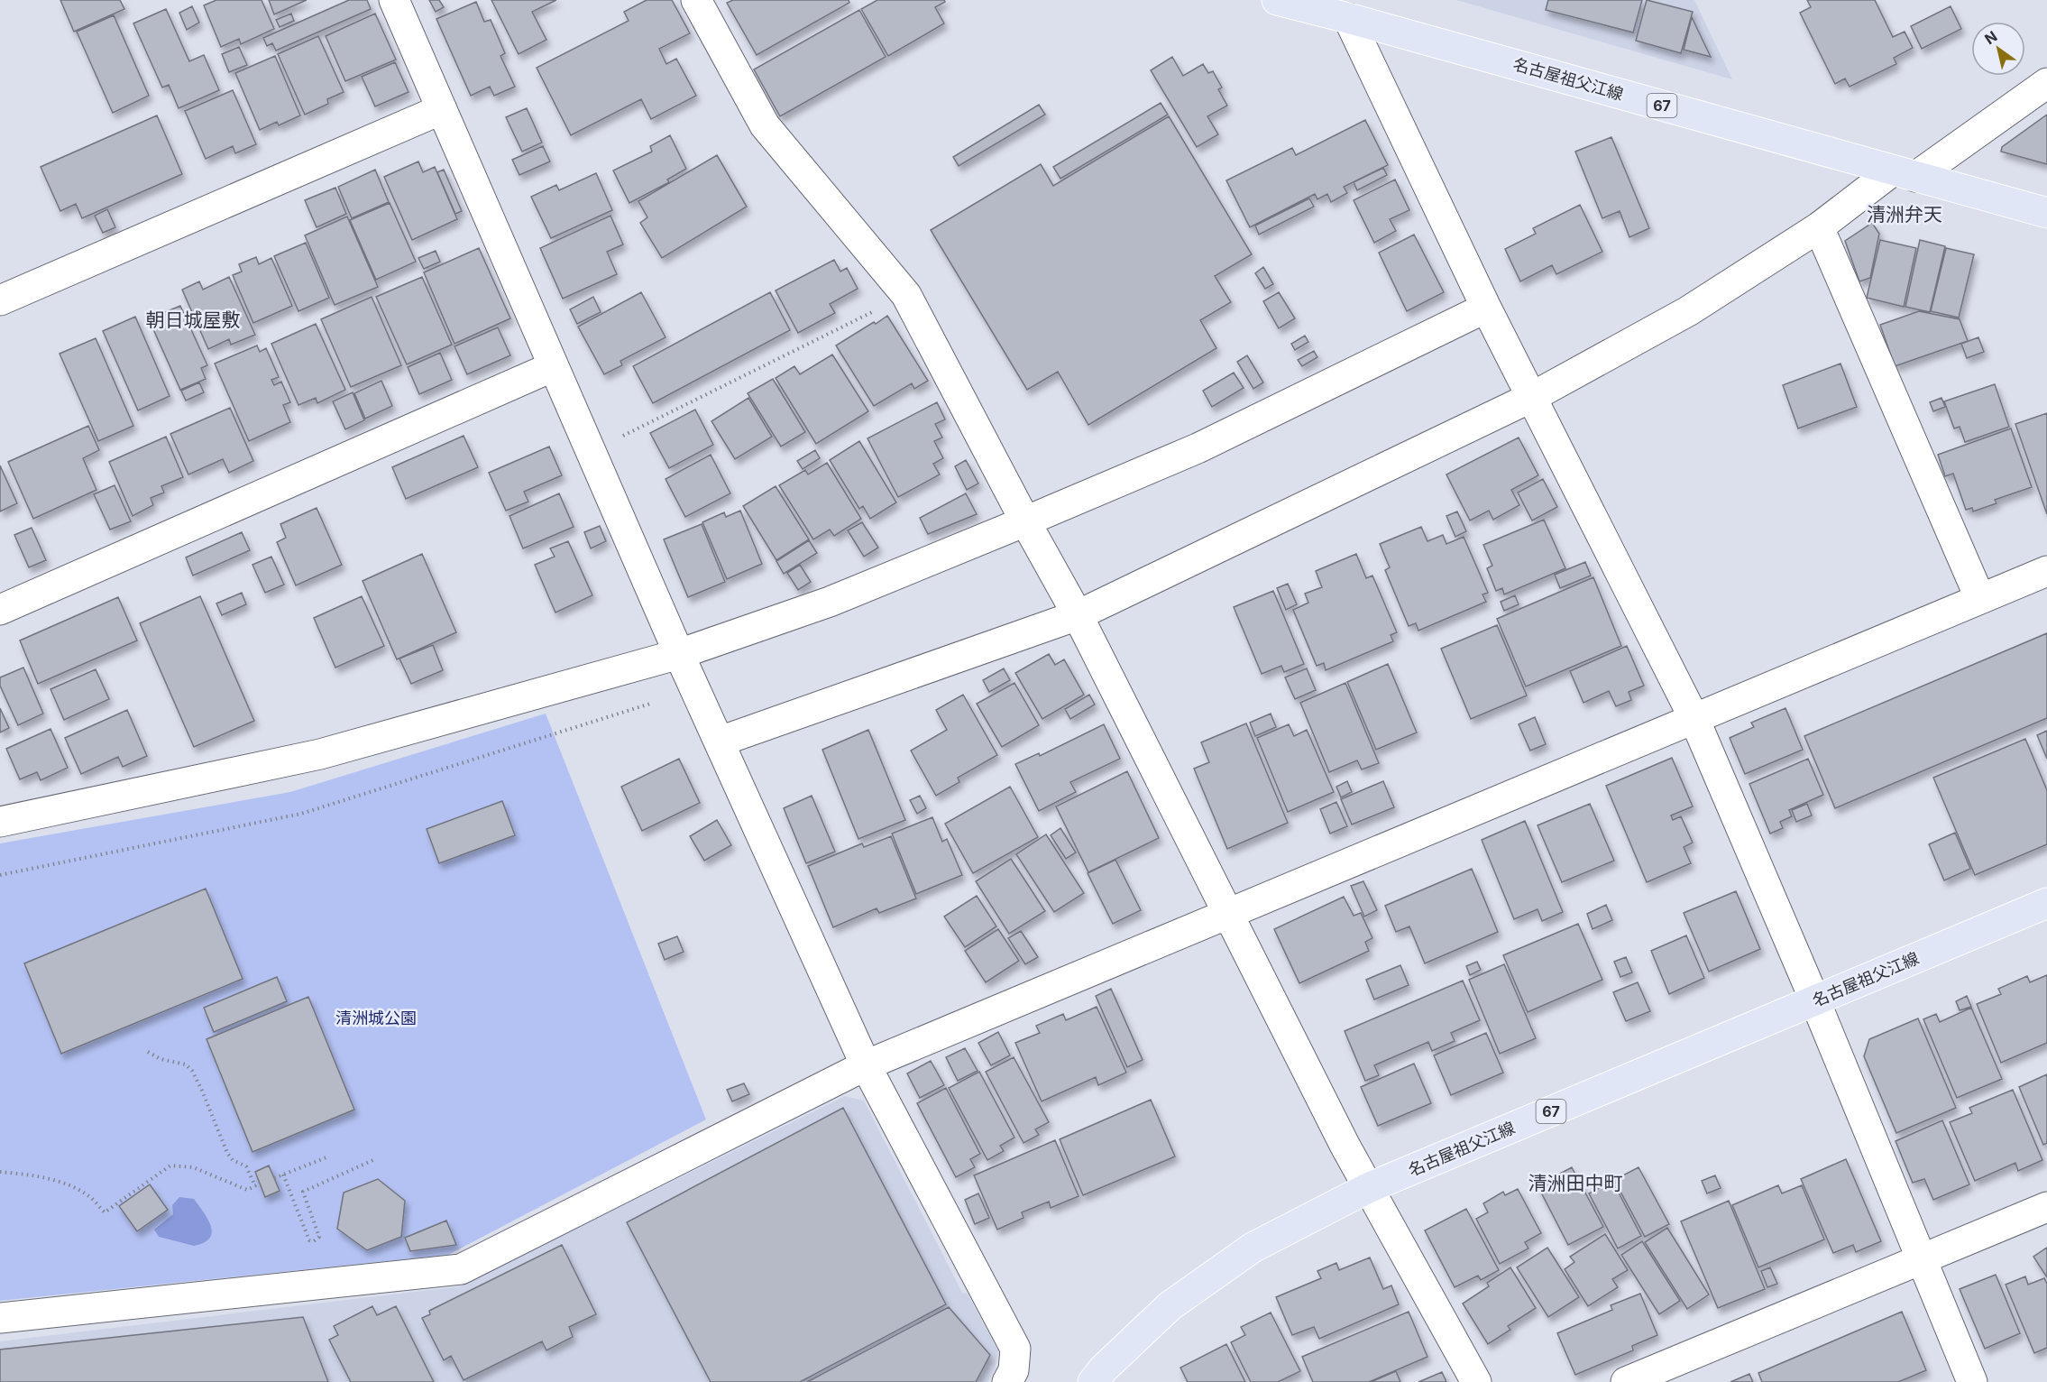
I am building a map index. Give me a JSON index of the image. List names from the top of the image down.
{
  "streets": {
    "main road": ["名古屋祖父江線", "67"]
  },
  "districts": ["清洲弁天", "朝日城屋敷", "清洲田中町"],
  "parks": ["清洲城公園"],
  "north": "top left"
}
